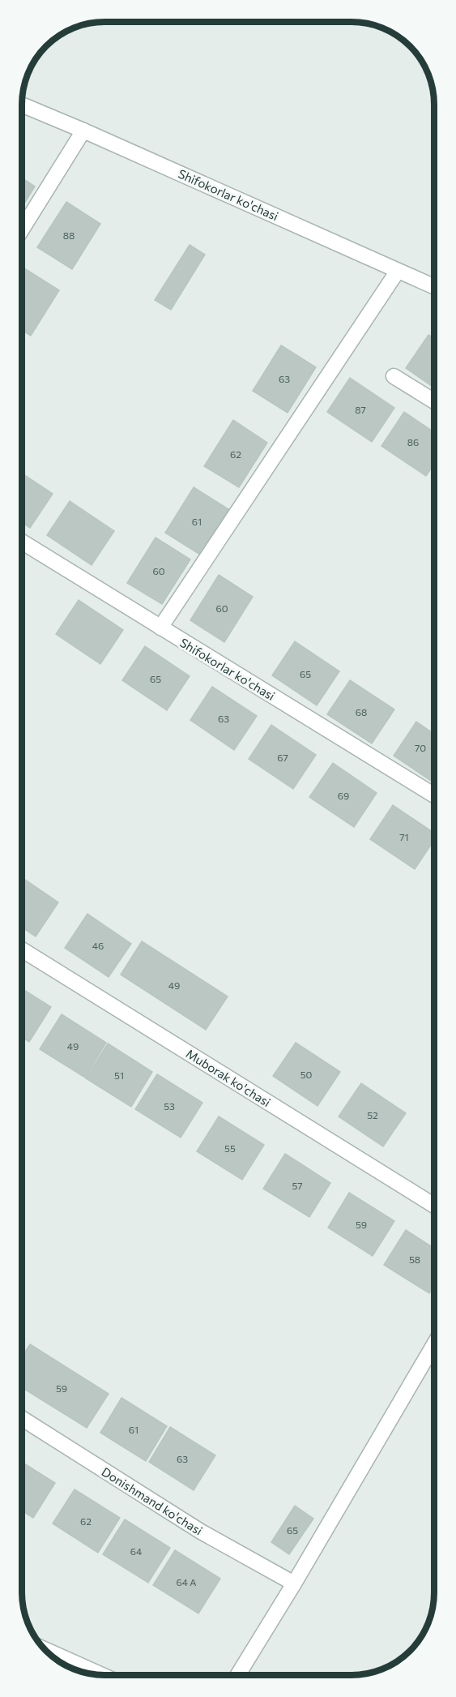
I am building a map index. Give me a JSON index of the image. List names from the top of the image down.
{
  "streets": {
    "street": ["Shifokorlar ko'chasi", "Muborak ko'chasi", "Donishmand ko'chasi"]
  },
  "house_numbers": [
    "88",
    "63",
    "87",
    "86",
    "62",
    "61",
    "60",
    "60",
    "65",
    "65",
    "68",
    "63",
    "70",
    "67",
    "69",
    "71",
    "46",
    "49",
    "49",
    "50",
    "51",
    "53",
    "52",
    "55",
    "57",
    "59",
    "58",
    "59",
    "61",
    "63",
    "62",
    "65",
    "64",
    "64 А"
  ]
}
